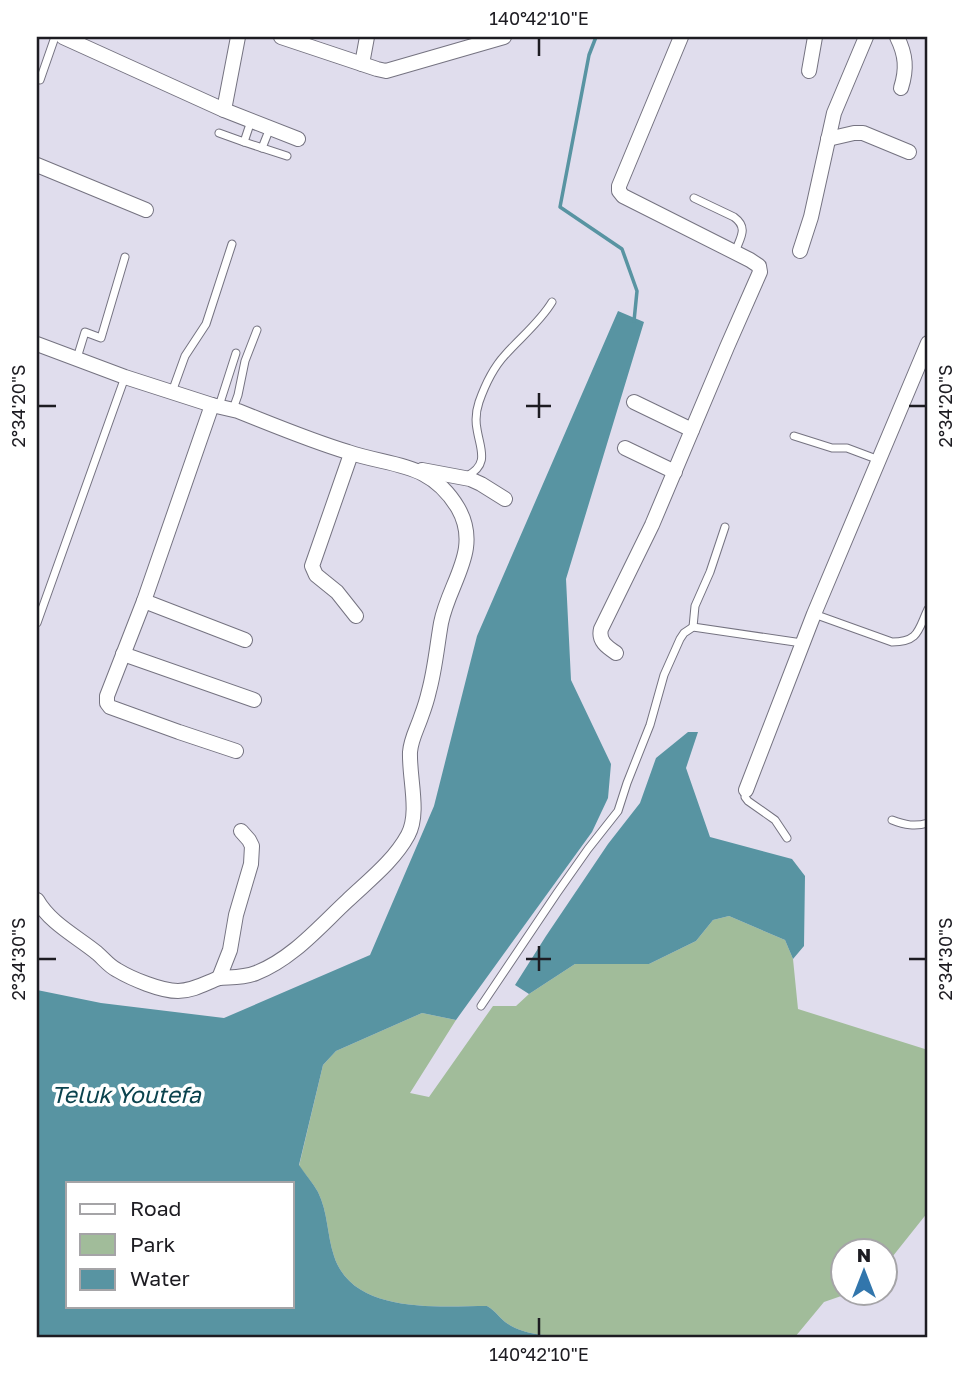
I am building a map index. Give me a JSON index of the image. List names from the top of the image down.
{
  "water": ["Teluk Youtefa"],
  "legend": ["Road", "Park", "Water"],
  "north": "top",
  "coordinates": ["140°42'10\"E", "2°34'20\"S", "2°34'30\"S"]
}
